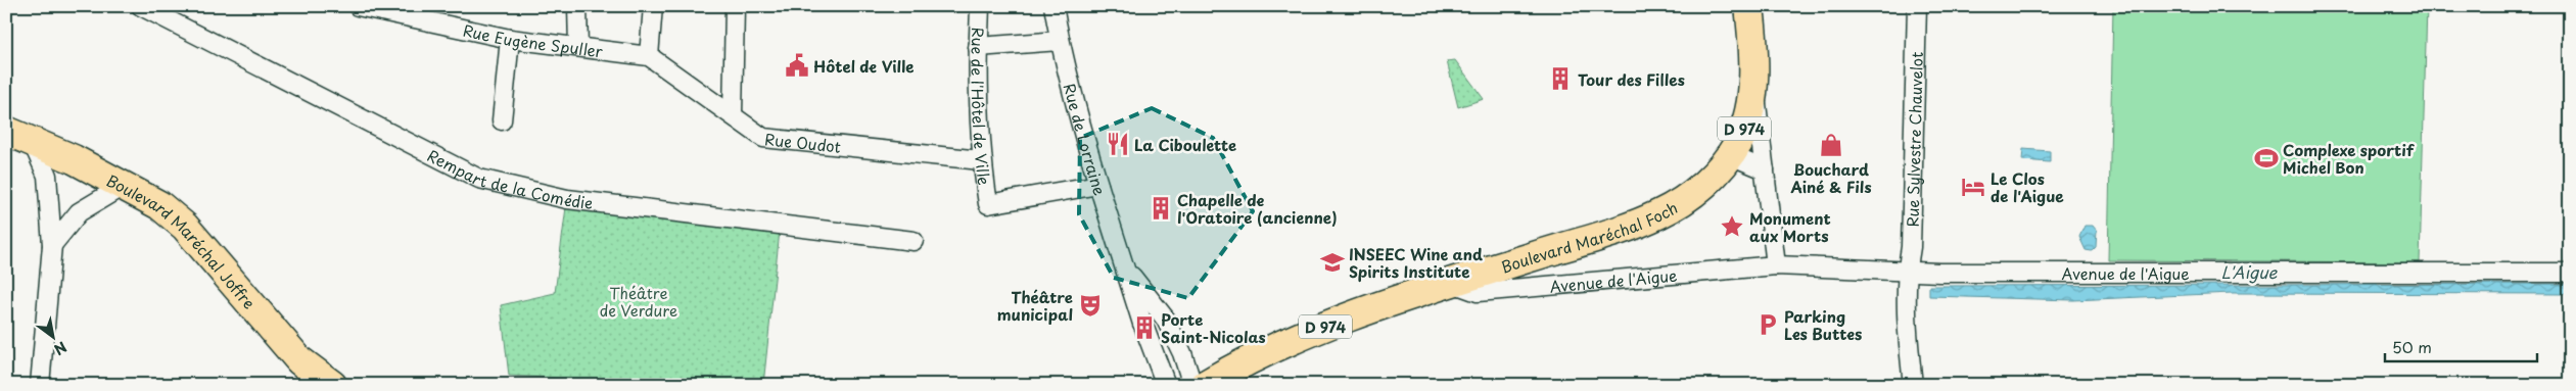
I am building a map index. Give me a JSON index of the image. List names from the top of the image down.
{
  "streets": {
    "main road": ["D 974", "Boulevard Maréchal Foch", "Boulevard Maréchal Joffre"],
    "street": [
      "Rue Eugène Spuller",
      "Rue de l'Hôtel de Ville",
      "Rue de Lorraine",
      "Rue Sylvestre Chauvelot",
      "Rue Oudot",
      "Rempart de la Comédie",
      "Avenue de l'Aigue"
    ]
  },
  "crossings": [
    ["Rue Eugène Spuller", "Rue Oudot"],
    ["Rue de l'Hôtel de Ville", "Rue de Lorraine"],
    ["Rue de l'Hôtel de Ville", "Rue Oudot"],
    ["Rue Sylvestre Chauvelot", "Avenue de l'Aigue"],
    ["Boulevard Maréchal Foch", "Avenue de l'Aigue"]
  ],
  "water": ["L'Aigue"],
  "parks": ["Théâtre de Verdure"],
  "places": {
    "public building": ["Hôtel de Ville"],
    "building": ["Tour des Filles", "Chapelle de l'Oratoire (ancienne)", "Porte Saint-Nicolas"],
    "restaurant": ["La Ciboulette"],
    "shop": ["Bouchard Ainé & Fils"],
    "sports": ["Complexe sportif Michel Bon"],
    "hotel": ["Le Clos de l'Aigue"],
    "place": ["Monument aux Morts"],
    "school or university": ["INSEEC Wine and Spirits Institute"],
    "theatre": ["Théâtre municipal"],
    "parking": ["Parking Les Buttes"]
  },
  "scale_bar": "50 m",
  "north": "bottom right"
}
